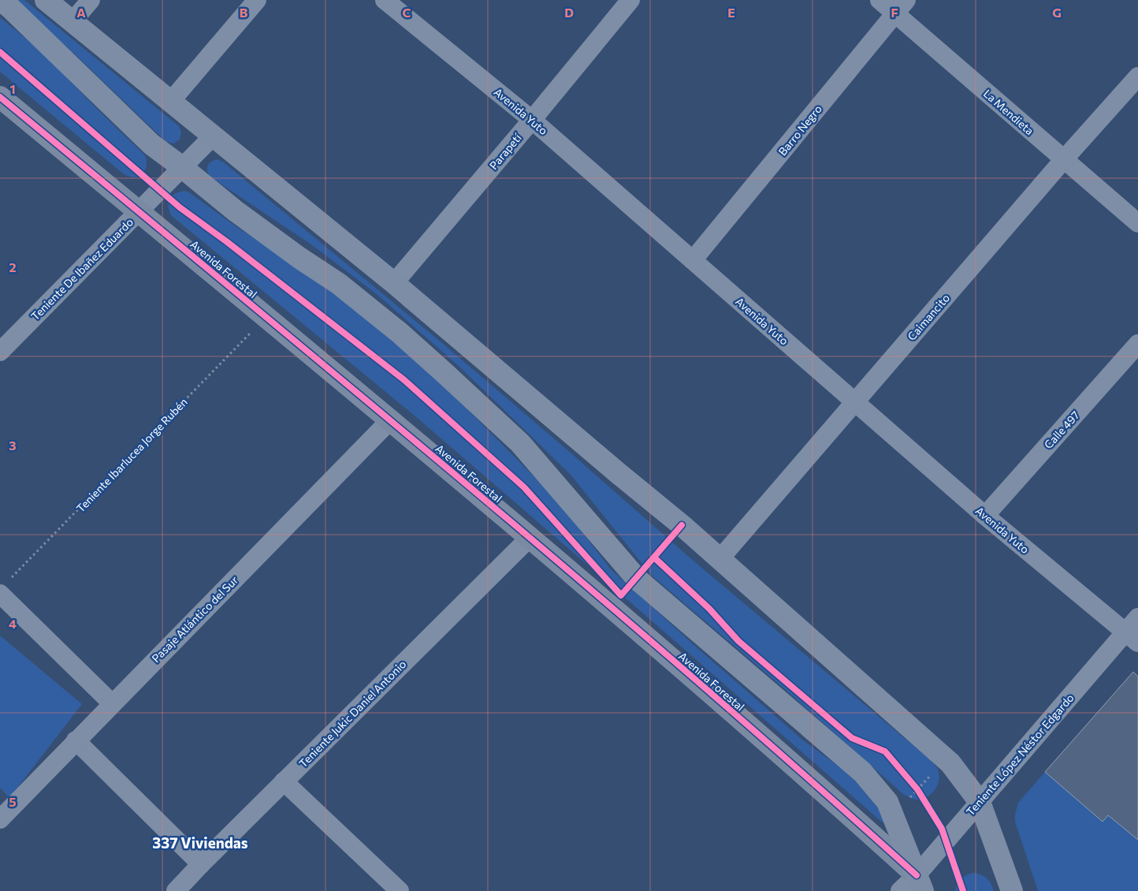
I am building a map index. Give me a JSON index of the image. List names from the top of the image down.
{
  "streets": {
    "street": [
      "Avenida Yuto",
      "La Mendieta",
      "Barro Negro",
      "Parapetí",
      "Teniente De Ibañez Eduardo",
      "Avenida Forestal",
      "Caimancito",
      "Calle 497",
      "Pasaje Atlántico del Sur",
      "Teniente Jukic Daniel Antonio",
      "Teniente López Néstor Edgardo"
    ],
    "path": ["Teniente Ibarlucea Jorge Rubén"]
  },
  "crossings": [
    ["Avenida Yuto", "Barro Negro"],
    ["Avenida Yuto", "Parapetí"],
    ["Avenida Yuto", "Caimancito"],
    ["Avenida Yuto", "Calle 497"],
    ["Avenida Yuto", "Teniente López Néstor Edgardo"],
    ["La Mendieta", "Barro Negro"],
    ["La Mendieta", "Caimancito"],
    ["Teniente De Ibañez Eduardo", "Avenida Forestal"],
    ["Avenida Forestal", "Teniente Ibarlucea Jorge Rubén"],
    ["Avenida Forestal", "Pasaje Atlántico del Sur"],
    ["Avenida Forestal", "Teniente Jukic Daniel Antonio"],
    ["Avenida Forestal", "Teniente López Néstor Edgardo"]
  ],
  "districts": ["337 Viviendas"],
  "grid": {
    "columns": [
      "A",
      "B",
      "C",
      "D",
      "E",
      "F",
      "G"
    ],
    "rows": [
      "1",
      "2",
      "3",
      "4",
      "5"
    ]
  }
}
